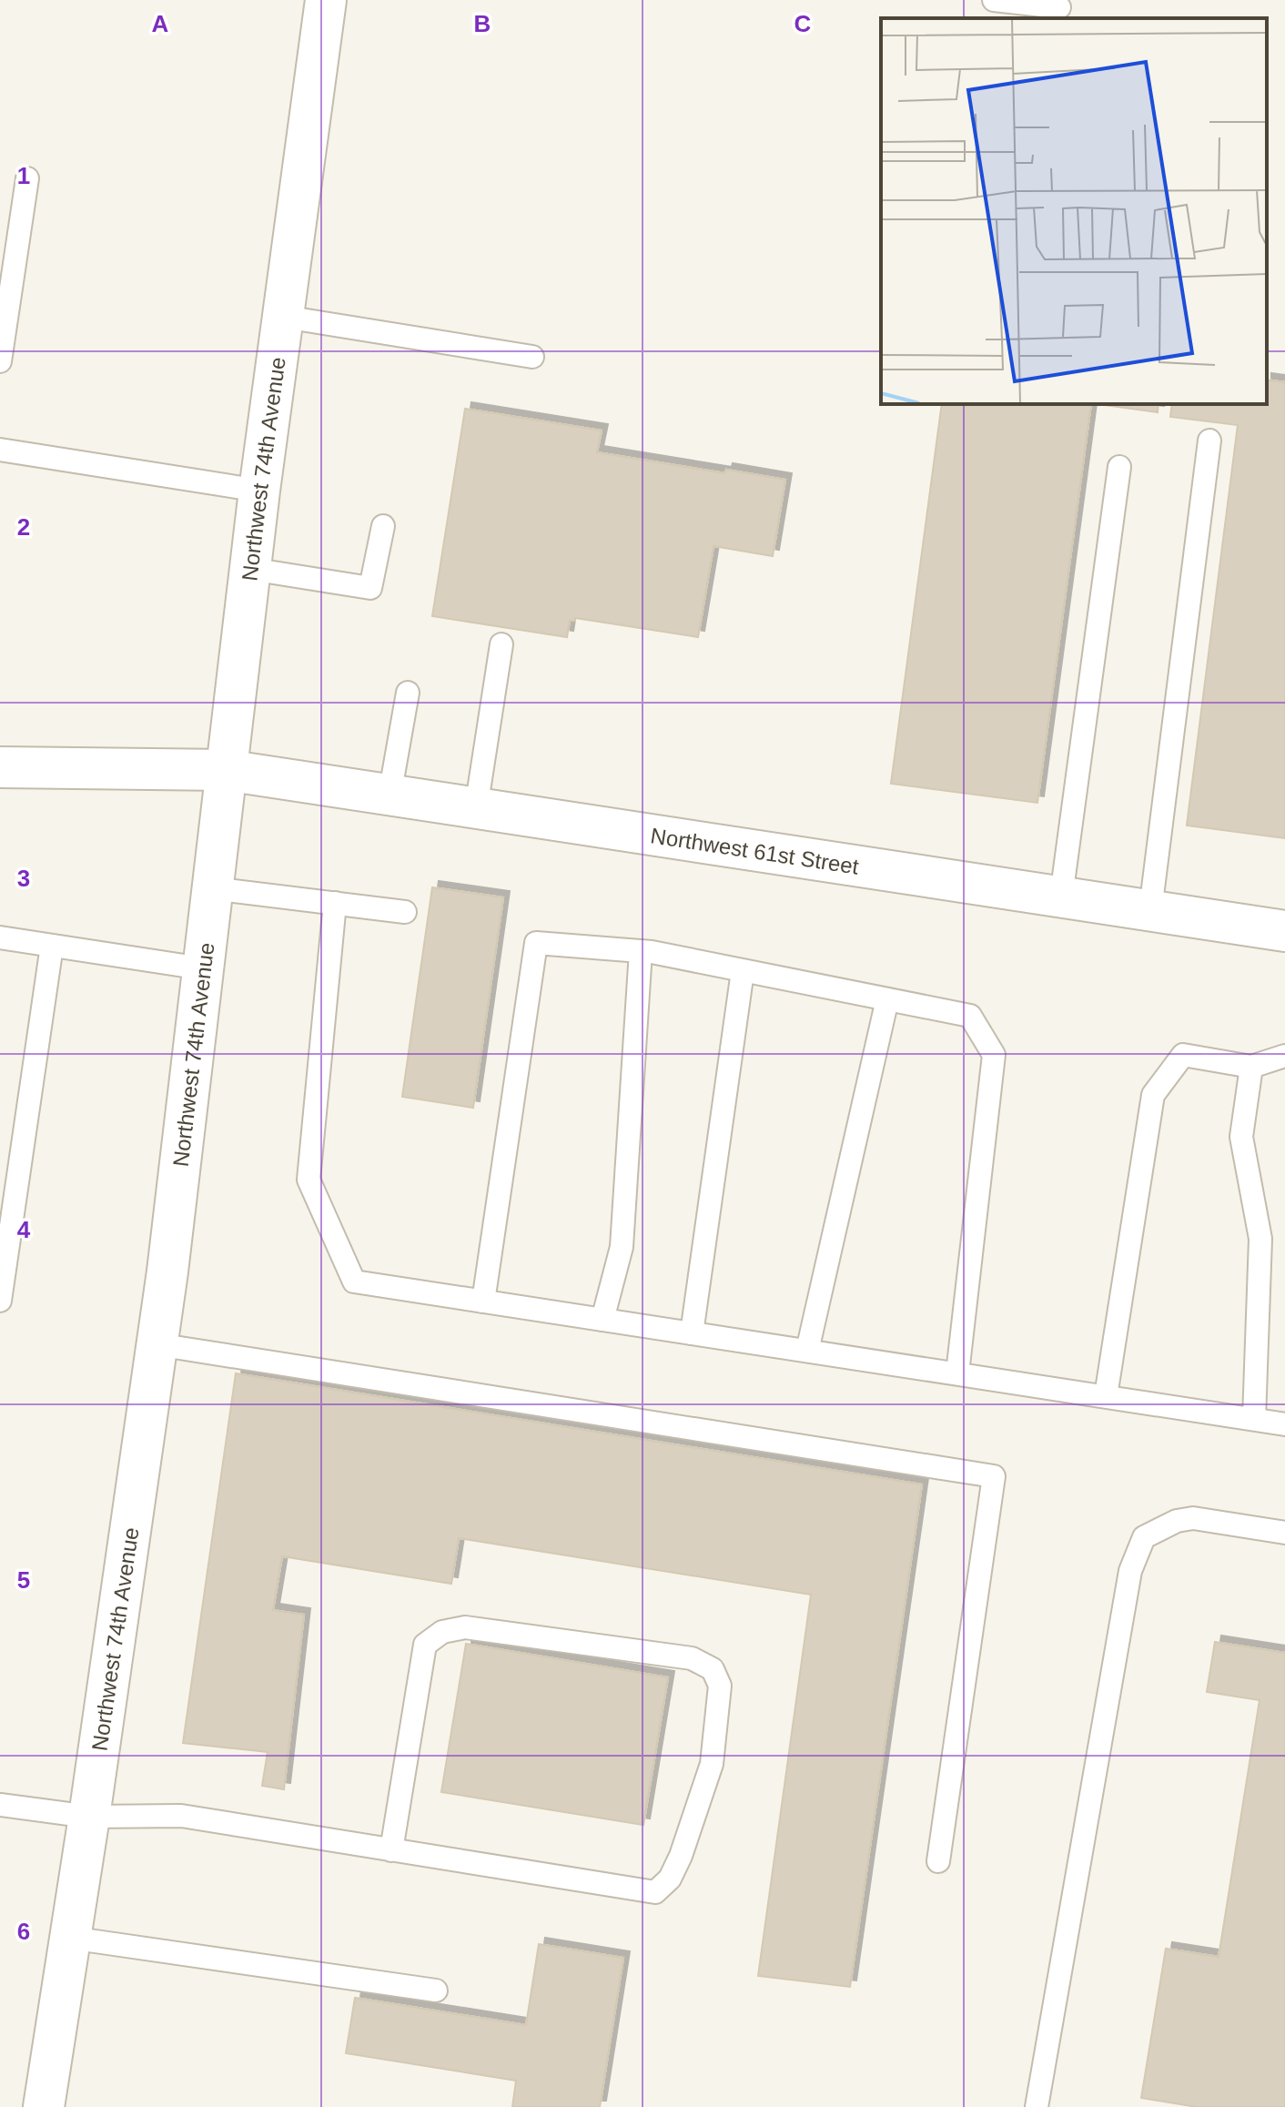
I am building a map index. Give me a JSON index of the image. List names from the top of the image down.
{
  "streets": {
    "street": ["Northwest 74th Avenue", "Northwest 61st Street"]
  },
  "crossings": [
    ["Northwest 74th Avenue", "Northwest 61st Street"]
  ],
  "grid": {
    "columns": ["A", "B", "C"],
    "rows": [
      "1",
      "2",
      "3",
      "4",
      "5",
      "6"
    ]
  }
}
